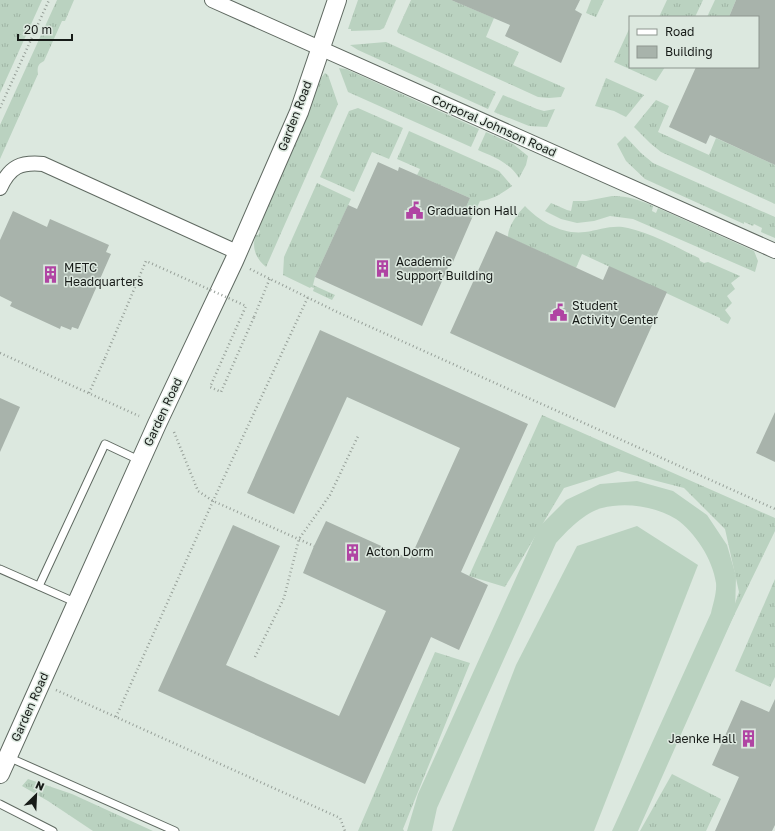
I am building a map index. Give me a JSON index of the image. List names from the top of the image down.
{
  "streets": {
    "street": ["Garden Road", "Corporal Johnson Road"]
  },
  "crossings": [
    ["Garden Road", "Corporal Johnson Road"]
  ],
  "places": {
    "public building": ["Graduation Hall", "Student Activity Center"],
    "building": [
      "Academic Support Building",
      "METC Headquarters",
      "Acton Dorm",
      "Jaenke Hall"
    ]
  },
  "legend": ["Road", "Building"],
  "scale_bar": "20 m",
  "north": "top right"
}
